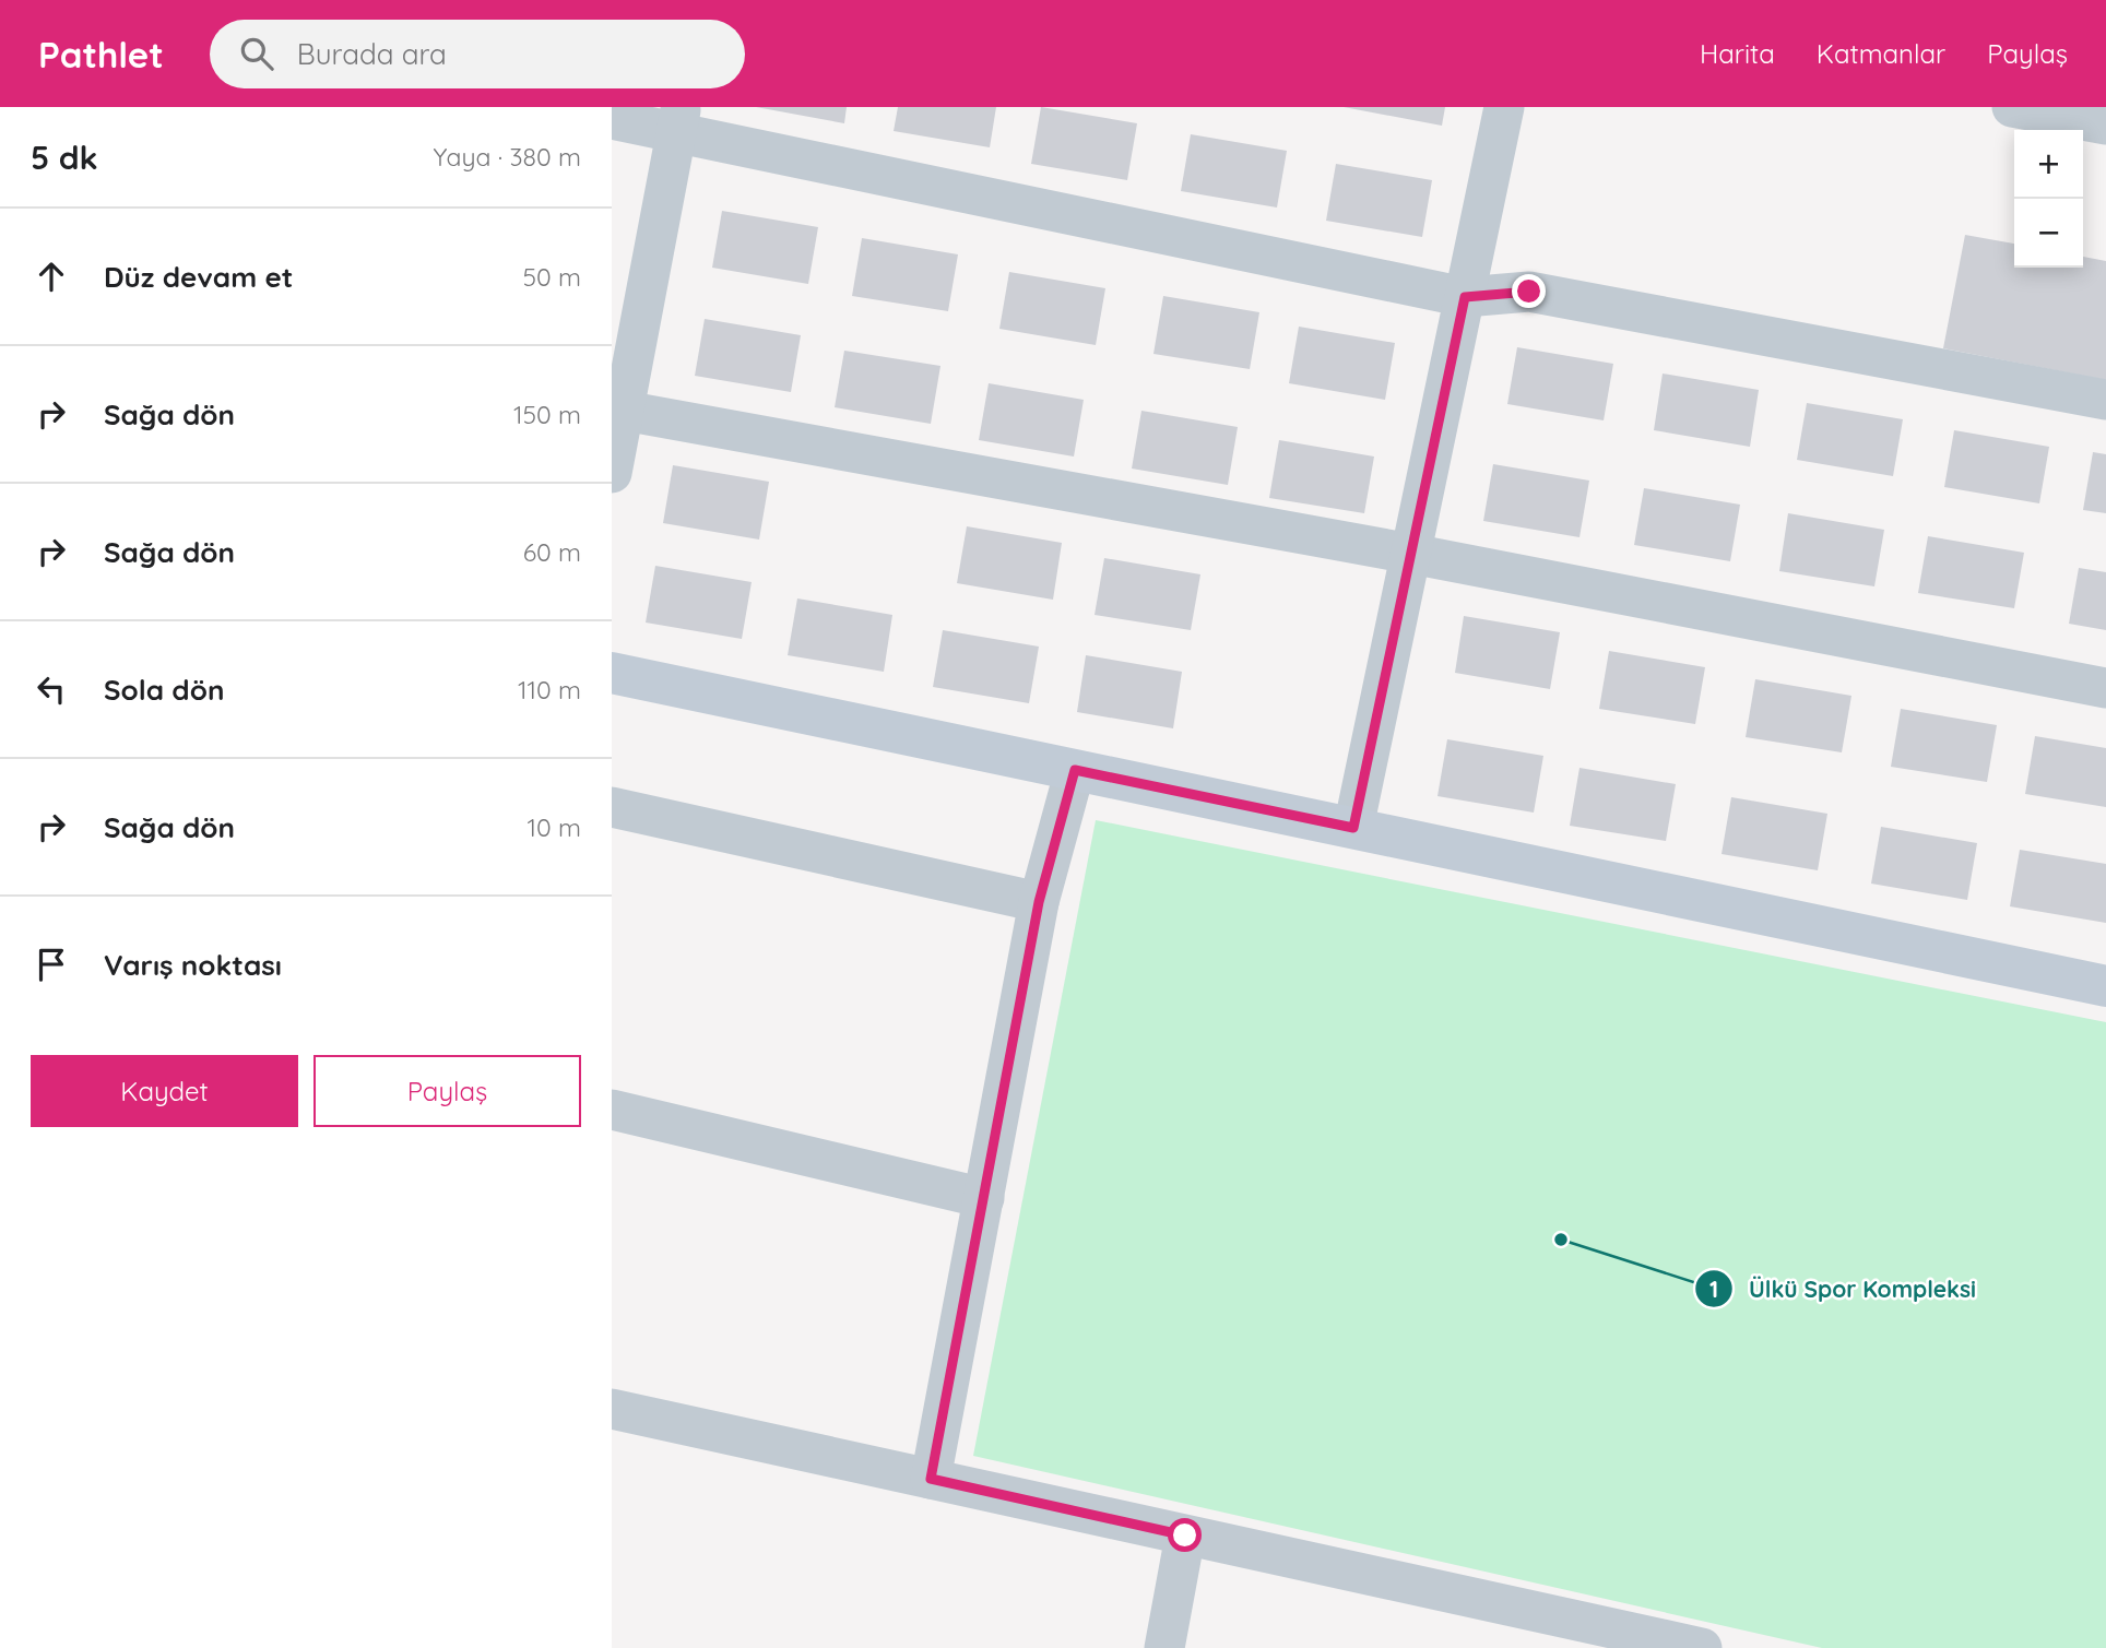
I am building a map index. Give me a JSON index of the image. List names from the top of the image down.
{
  "places": ["Ülkü Spor Kompleksi"],
  "page": {
    "header": "Pathlet",
    "search": "Burada ara",
    "nav": ["Harita", "Katmanlar", "Paylaş"],
    "heading": ["5 dk", "Yaya · 380 m"],
    "map_buttons": ["+", "−"],
    "list": [
      ["Düz devam et", "50 m"],
      ["Sağa dön", "150 m"],
      ["Sağa dön", "60 m"],
      ["Sola dön", "110 m"],
      ["Sağa dön", "10 m"],
      "Varış noktası"
    ],
    "buttons": ["Kaydet", "Paylaş"]
  }
}
